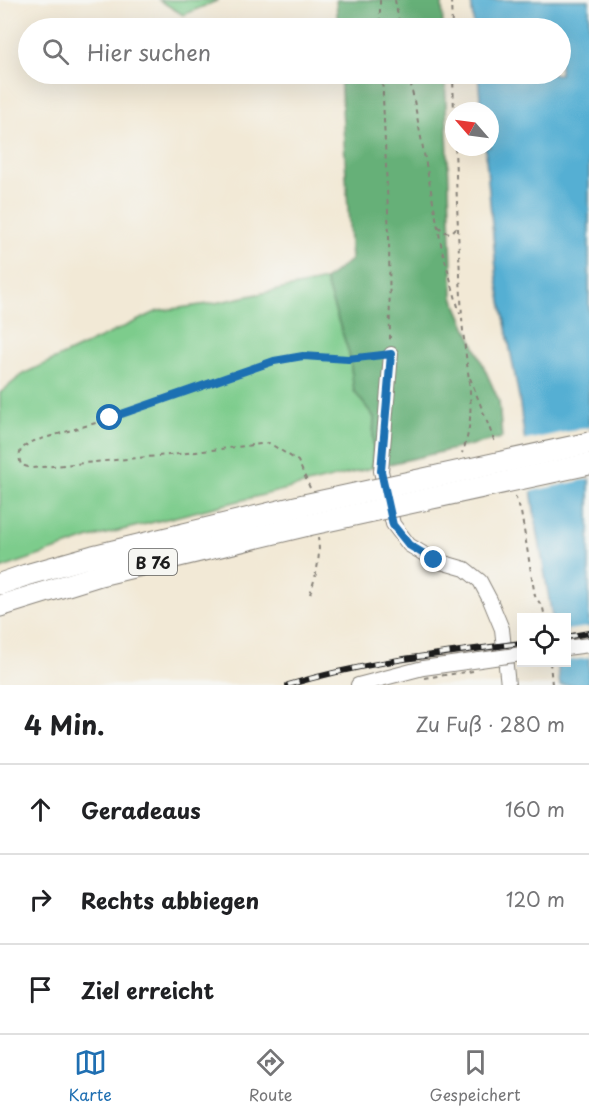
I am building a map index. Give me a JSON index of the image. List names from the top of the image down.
{
  "streets": {
    "highway": ["B 76"]
  },
  "north": "top left",
  "page": {
    "search": "Hier suchen",
    "heading": ["4 Min.", "Zu Fuß · 280 m"],
    "list": [
      ["Geradeaus", "160 m"],
      ["Rechts abbiegen", "120 m"],
      "Ziel erreicht"
    ],
    "nav": ["Karte", "Route", "Gespeichert"]
  }
}
